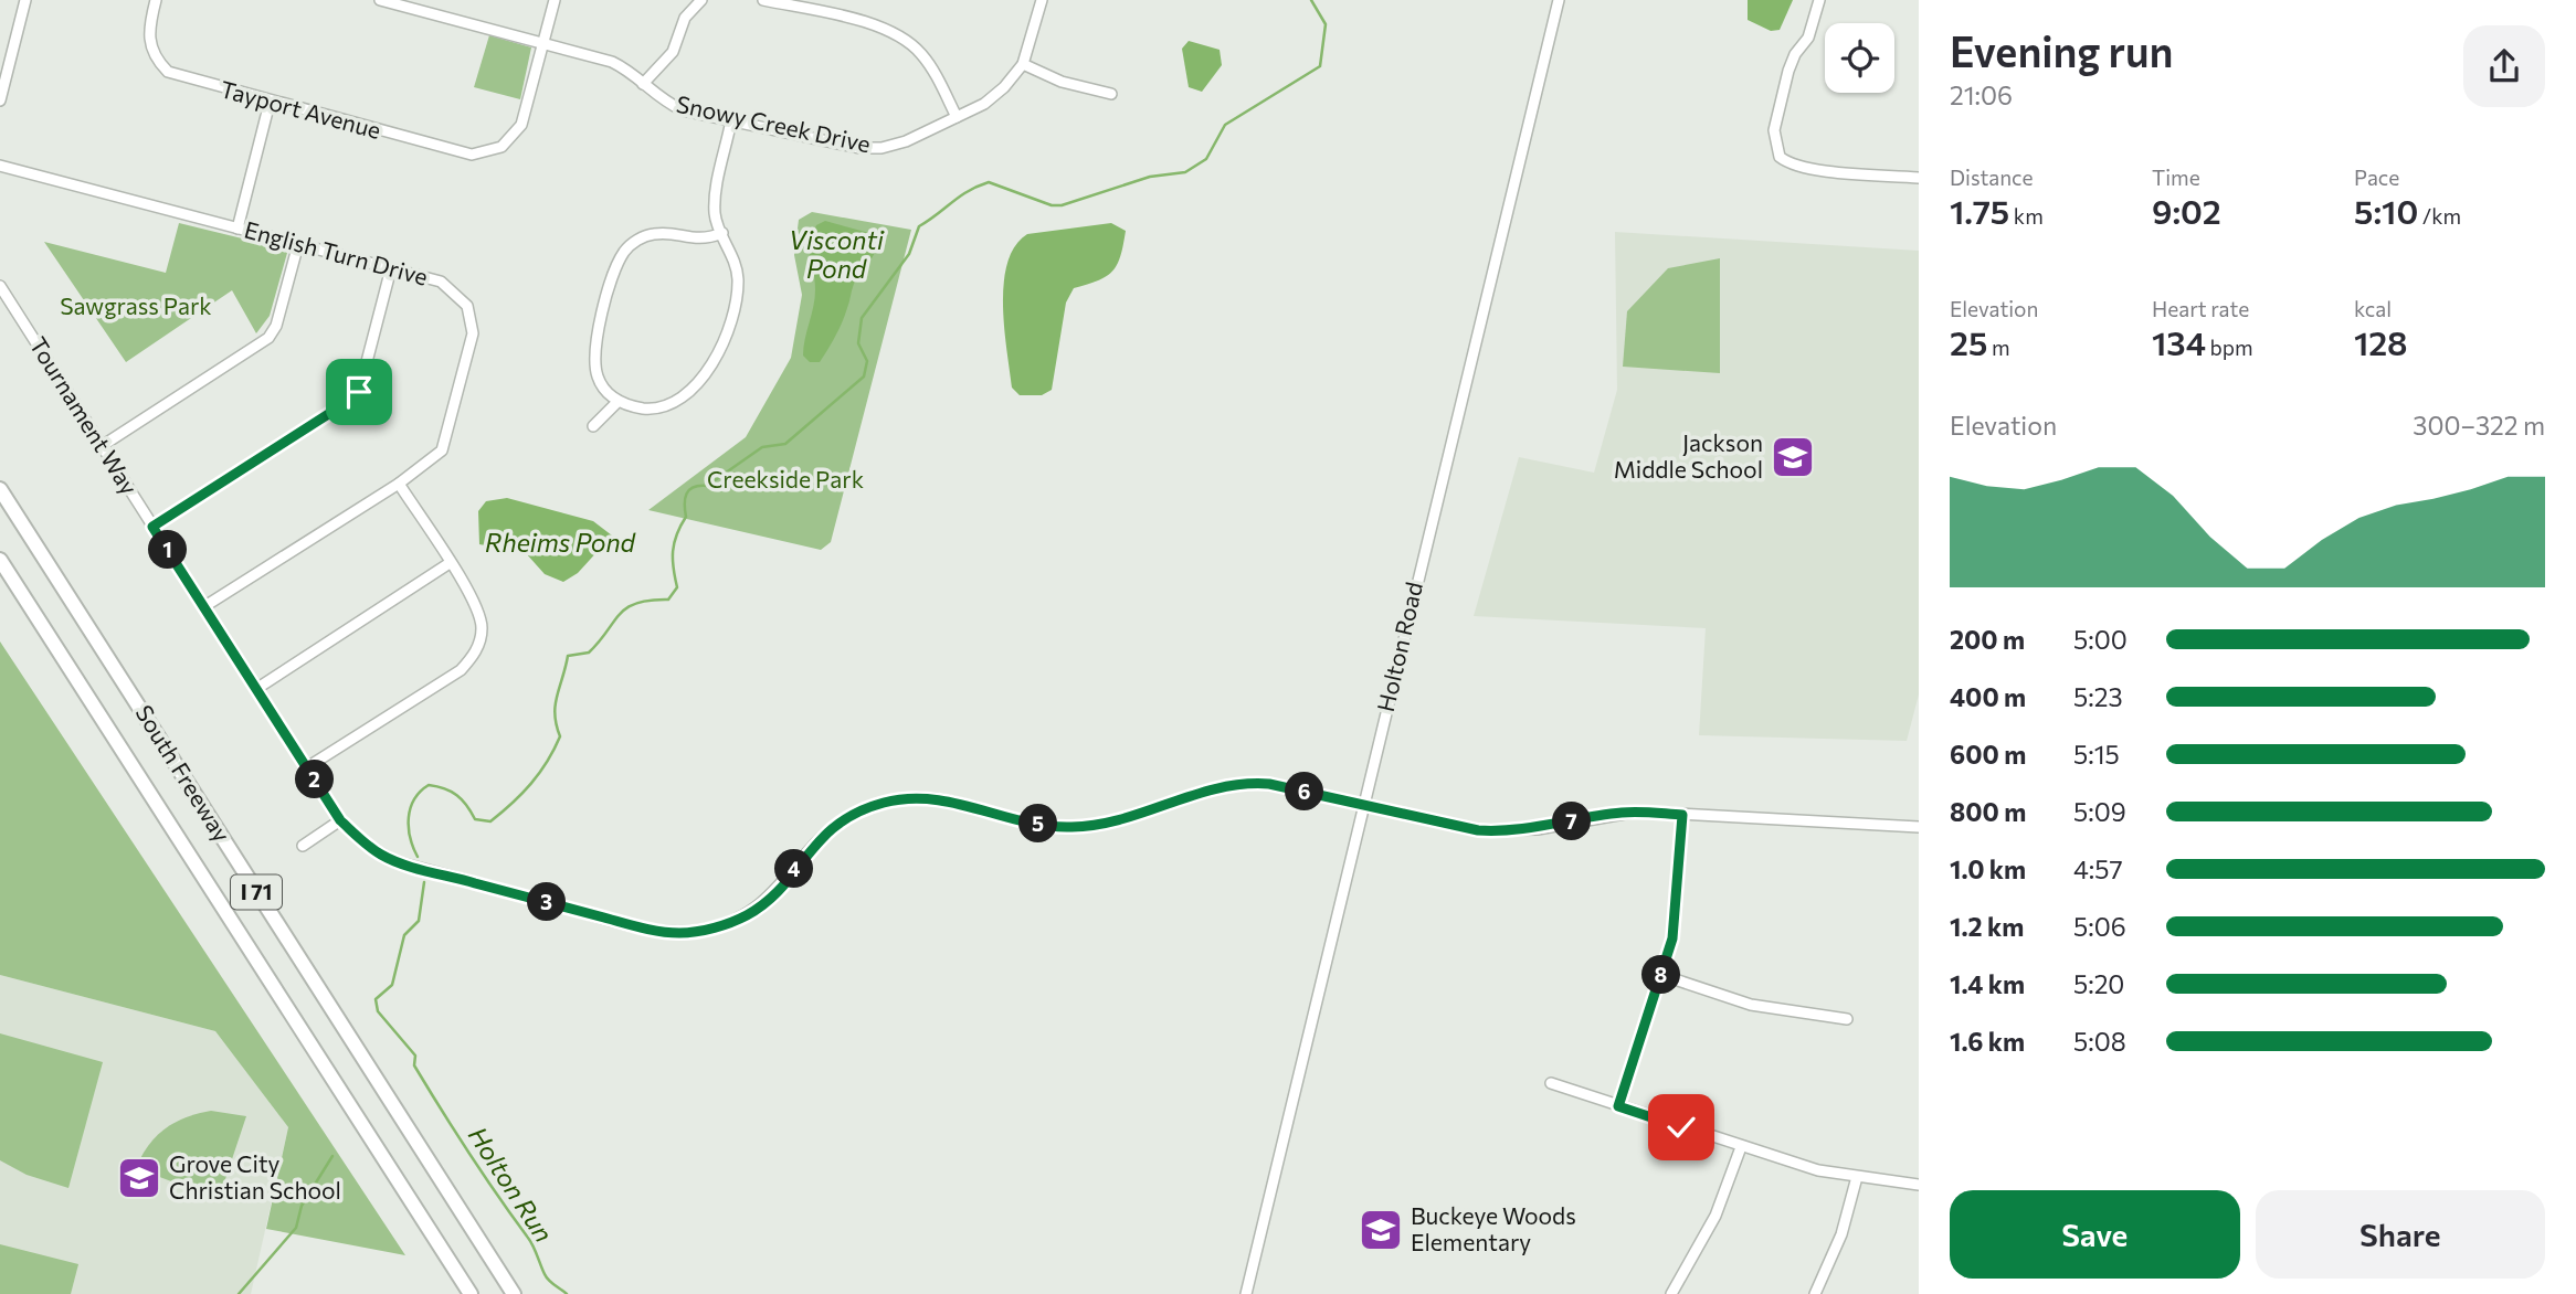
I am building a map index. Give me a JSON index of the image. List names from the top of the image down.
{
  "streets": {
    "highway": ["South Freeway", "I 71"],
    "street": [
      "Tayport Avenue",
      "Snowy Creek Drive",
      "English Turn Drive",
      "Tournament Way",
      "Holton Road"
    ]
  },
  "crossings": [
    ["Tayport Avenue", "Snowy Creek Drive"],
    ["English Turn Drive", "Tournament Way"],
    ["Tournament Way", "Holton Road"]
  ],
  "water": ["Visconti Pond", "Rheims Pond", "Holton Run"],
  "parks": ["Sawgrass Park", "Creekside Park"],
  "places": {
    "school or university": ["Jackson Middle School", "Grove City Christian School", "Buckeye Woods Elementary"]
  },
  "page": {
    "heading": ["Evening run", "21:06"],
    "stats": [
      ["Distance", "1.75 km"],
      ["Time", "9:02"],
      ["Pace", "5:10 /km"],
      ["Elevation", "25 m"],
      ["Heart rate", "134 bpm"],
      ["kcal", "128"]
    ],
    "chart": ["Elevation", "300–322 m"],
    "pins": [
      "1",
      "2",
      "6",
      "7",
      "5",
      "4",
      "3",
      "8"
    ],
    "list": [
      {
        "name": "200 m",
        "note": "5:00"
      },
      {
        "name": "400 m",
        "note": "5:23"
      },
      {
        "name": "600 m",
        "note": "5:15"
      },
      {
        "name": "800 m",
        "note": "5:09"
      },
      {
        "name": "1.0 km",
        "note": "4:57"
      },
      {
        "name": "1.2 km",
        "note": "5:06"
      },
      {
        "name": "1.4 km",
        "note": "5:20"
      },
      {
        "name": "1.6 km",
        "note": "5:08"
      }
    ],
    "buttons": ["Save", "Share"]
  }
}
